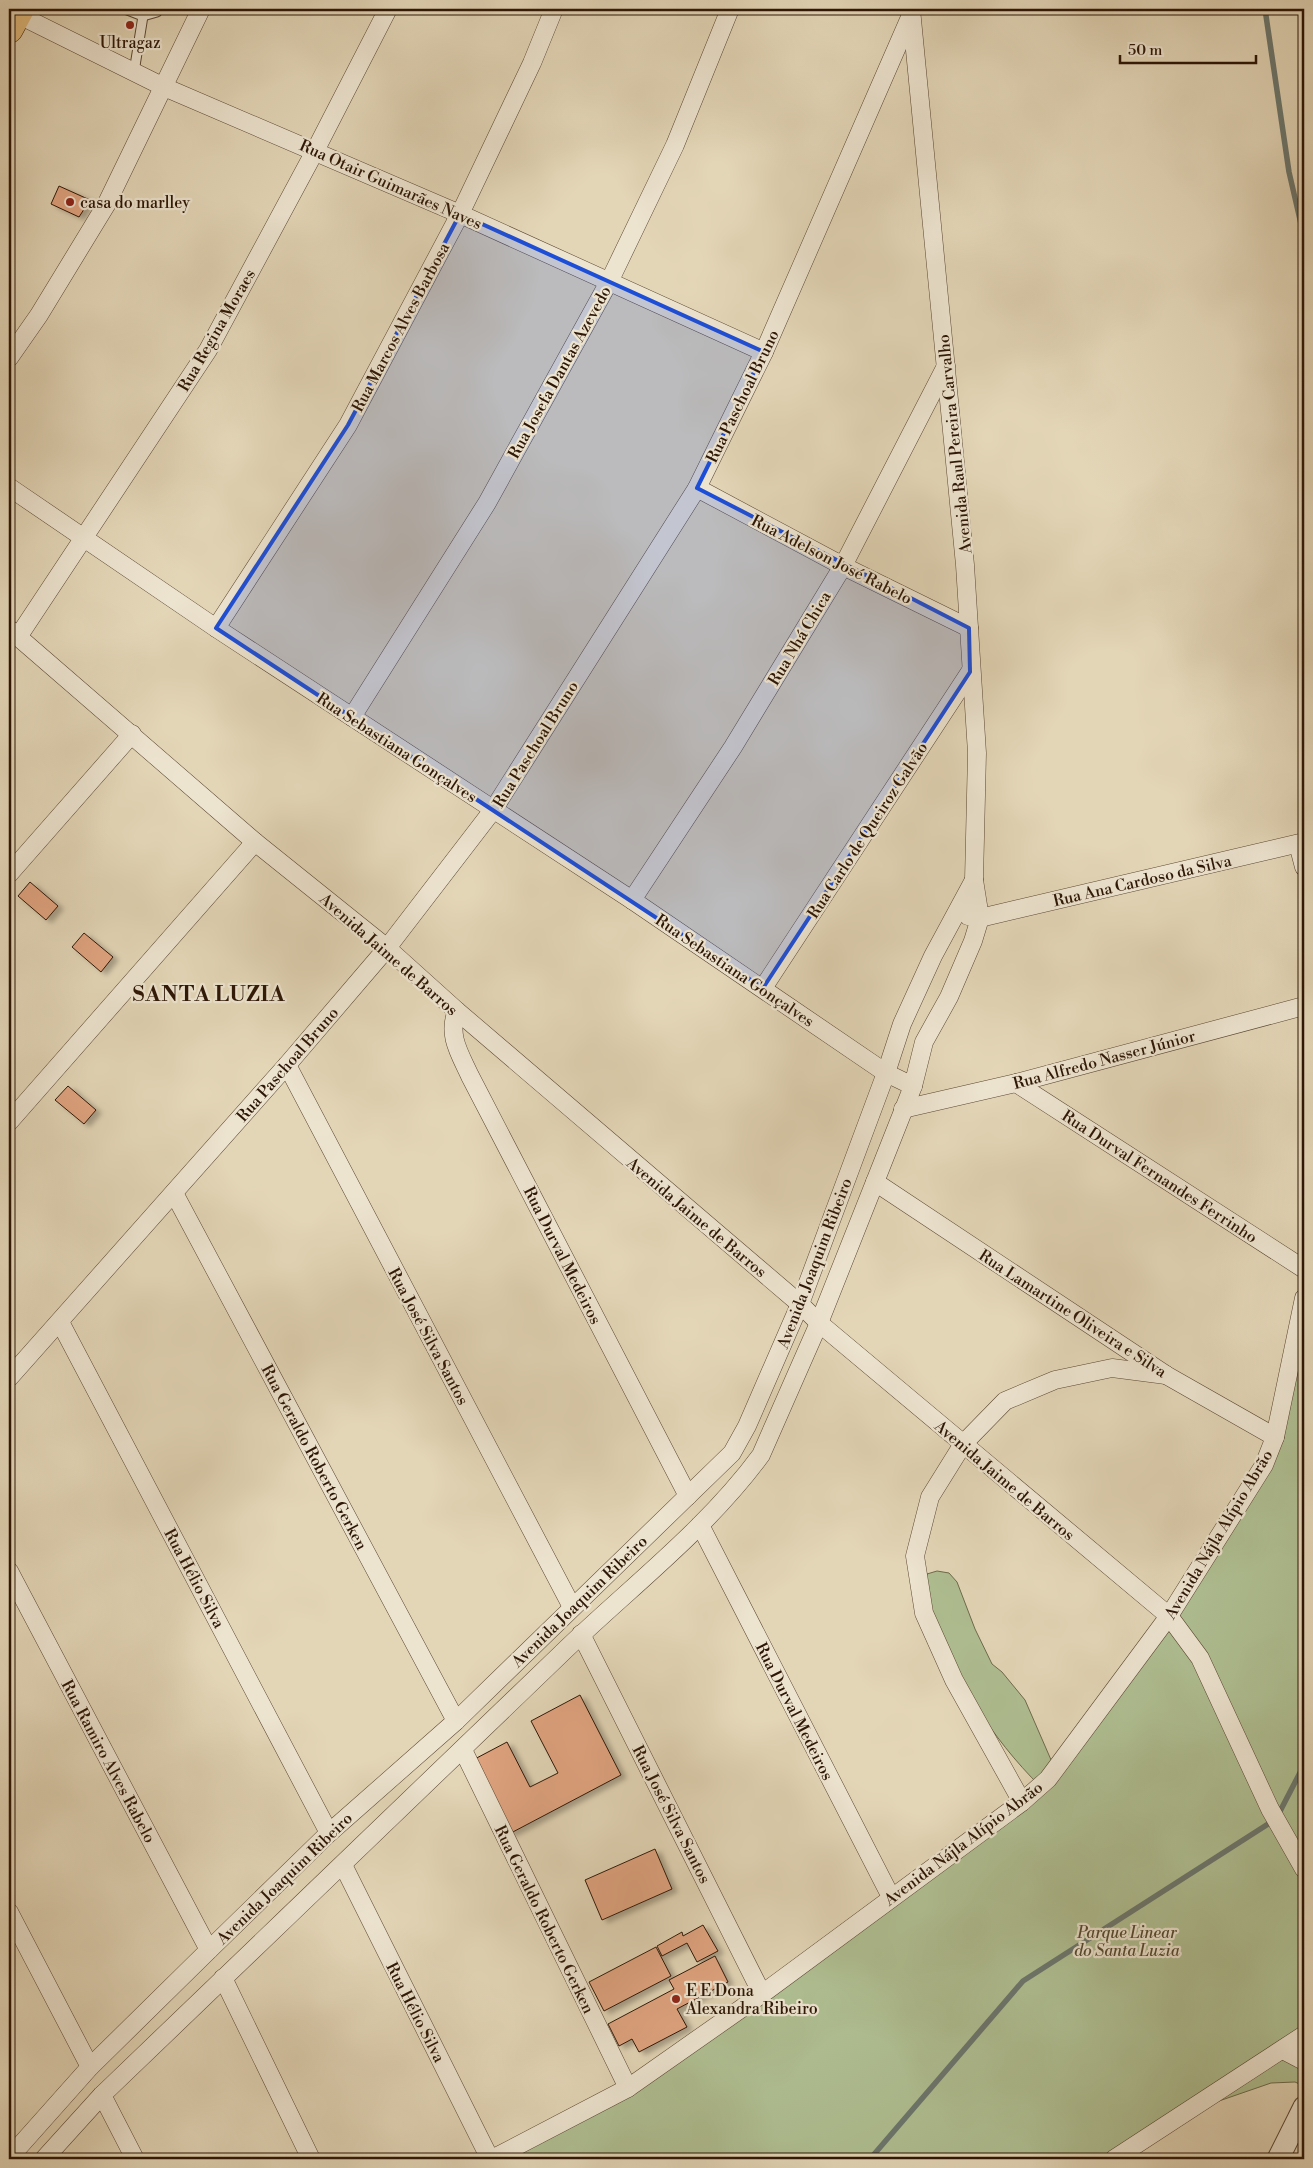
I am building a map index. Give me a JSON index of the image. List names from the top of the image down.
{
  "streets": {
    "street": [
      "Rua Otair Guimarães Naves",
      "Rua Marcos Alves Barbosa",
      "Rua Regina Moraes",
      "Rua Josefa Dantas Azevedo",
      "Rua Paschoal Bruno",
      "Avenida Raul Pereira Carvalho",
      "Rua Adelson José Rabelo",
      "Rua Nhá Chica",
      "Rua Sebastiana Gonçalves",
      "Rua Carlo de Queiroz Galvão",
      "Rua Ana Cardoso da Silva",
      "Avenida Jaime de Barros",
      "Rua Alfredo Nasser Júnior",
      "Rua Durval Fernandes Ferrinho",
      "Rua Durval Medeiros",
      "Avenida Joaquim Ribeiro",
      "Rua Lamartine Oliveira e Silva",
      "Rua José Silva Santos",
      "Rua Geraldo Roberto Gerken",
      "Avenida Nájla Alípio Abrão",
      "Rua Hélio Silva",
      "Rua Ramiro Alves Rabelo"
    ]
  },
  "crossings": [
    ["Rua Otair Guimarães Naves", "Rua Marcos Alves Barbosa"],
    ["Rua Otair Guimarães Naves", "Rua Regina Moraes"],
    ["Rua Otair Guimarães Naves", "Rua Josefa Dantas Azevedo"],
    ["Rua Otair Guimarães Naves", "Rua Paschoal Bruno"],
    ["Rua Marcos Alves Barbosa", "Rua Sebastiana Gonçalves"],
    ["Rua Regina Moraes", "Rua Sebastiana Gonçalves"],
    ["Rua Regina Moraes", "Avenida Jaime de Barros"],
    ["Rua Josefa Dantas Azevedo", "Rua Sebastiana Gonçalves"],
    ["Rua Paschoal Bruno", "Avenida Raul Pereira Carvalho"],
    ["Rua Paschoal Bruno", "Rua Adelson José Rabelo"],
    ["Rua Paschoal Bruno", "Rua Sebastiana Gonçalves"],
    ["Rua Paschoal Bruno", "Avenida Jaime de Barros"],
    ["Rua Paschoal Bruno", "Rua José Silva Santos"],
    ["Rua Paschoal Bruno", "Rua Geraldo Roberto Gerken"],
    ["Rua Paschoal Bruno", "Rua Hélio Silva"],
    ["Avenida Raul Pereira Carvalho", "Rua Adelson José Rabelo"],
    ["Avenida Raul Pereira Carvalho", "Rua Nhá Chica"],
    ["Avenida Raul Pereira Carvalho", "Rua Carlo de Queiroz Galvão"],
    ["Avenida Raul Pereira Carvalho", "Rua Ana Cardoso da Silva"],
    ["Avenida Raul Pereira Carvalho", "Avenida Joaquim Ribeiro"],
    ["Rua Adelson José Rabelo", "Rua Nhá Chica"],
    ["Rua Nhá Chica", "Rua Sebastiana Gonçalves"],
    ["Rua Sebastiana Gonçalves", "Rua Carlo de Queiroz Galvão"],
    ["Rua Sebastiana Gonçalves", "Avenida Joaquim Ribeiro"],
    ["Rua Ana Cardoso da Silva", "Avenida Joaquim Ribeiro"],
    ["Avenida Jaime de Barros", "Rua Durval Medeiros"],
    ["Avenida Jaime de Barros", "Avenida Joaquim Ribeiro"],
    ["Avenida Jaime de Barros", "Avenida Nájla Alípio Abrão"],
    ["Rua Alfredo Nasser Júnior", "Rua Durval Fernandes Ferrinho"],
    ["Rua Alfredo Nasser Júnior", "Avenida Joaquim Ribeiro"],
    ["Rua Durval Medeiros", "Avenida Joaquim Ribeiro"],
    ["Rua Durval Medeiros", "Avenida Nájla Alípio Abrão"],
    ["Avenida Joaquim Ribeiro", "Rua Lamartine Oliveira e Silva"],
    ["Avenida Joaquim Ribeiro", "Rua José Silva Santos"],
    ["Avenida Joaquim Ribeiro", "Rua Geraldo Roberto Gerken"],
    ["Avenida Joaquim Ribeiro", "Rua Hélio Silva"],
    ["Avenida Joaquim Ribeiro", "Rua Ramiro Alves Rabelo"],
    ["Rua Lamartine Oliveira e Silva", "Avenida Nájla Alípio Abrão"],
    ["Rua José Silva Santos", "Avenida Nájla Alípio Abrão"],
    ["Rua Geraldo Roberto Gerken", "Avenida Nájla Alípio Abrão"],
    ["Avenida Nájla Alípio Abrão", "Rua Hélio Silva"]
  ],
  "districts": ["SANTA LUZIA"],
  "parks": ["Parque Linear do Santa Luzia"],
  "places": ["Ultragaz", "casa do marlley", "E E Dona Alexandra Ribeiro"],
  "scale_bar": "50 m"
}
